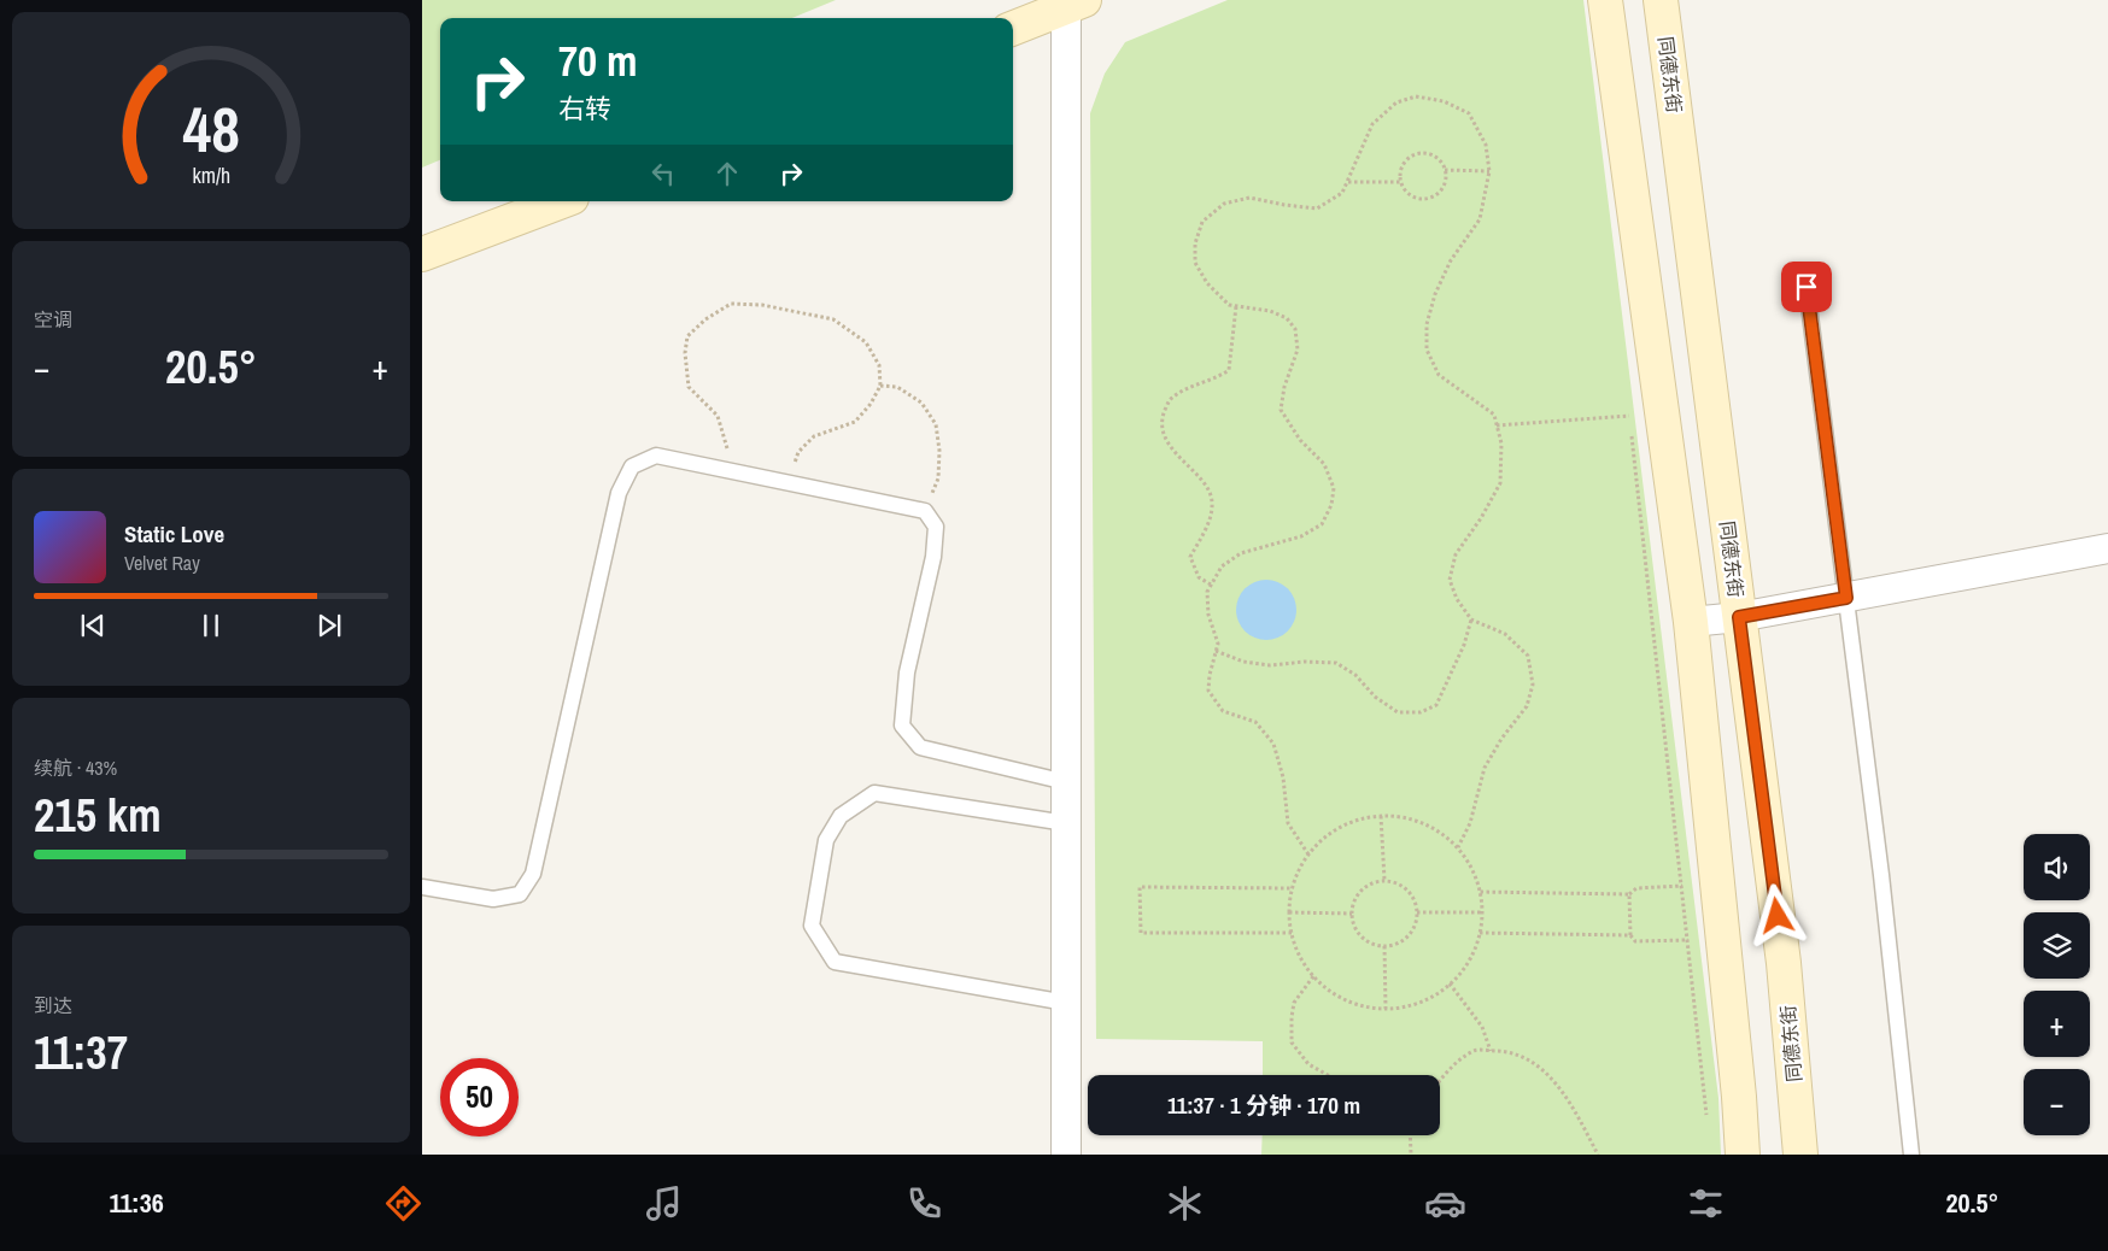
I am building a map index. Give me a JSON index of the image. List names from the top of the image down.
{
  "streets": {
    "main road": ["同德东街"]
  },
  "page": {
    "turn": ["70 m", "右转"],
    "tile": [
      "空调",
      ["续航 · 43%", "215 km"],
      ["到达", "11:37"]
    ],
    "heat": ["−", "20.5°", "+"],
    "song": ["Static Love", "Velvet Ray"],
    "map_buttons": ["+", "−"],
    "limit": "50",
    "trip": "11:37 · 1 分钟 · 170 m",
    "tabs": ["11:36", "20.5°"],
    "gauge": ["48", "km/h"]
  }
}
